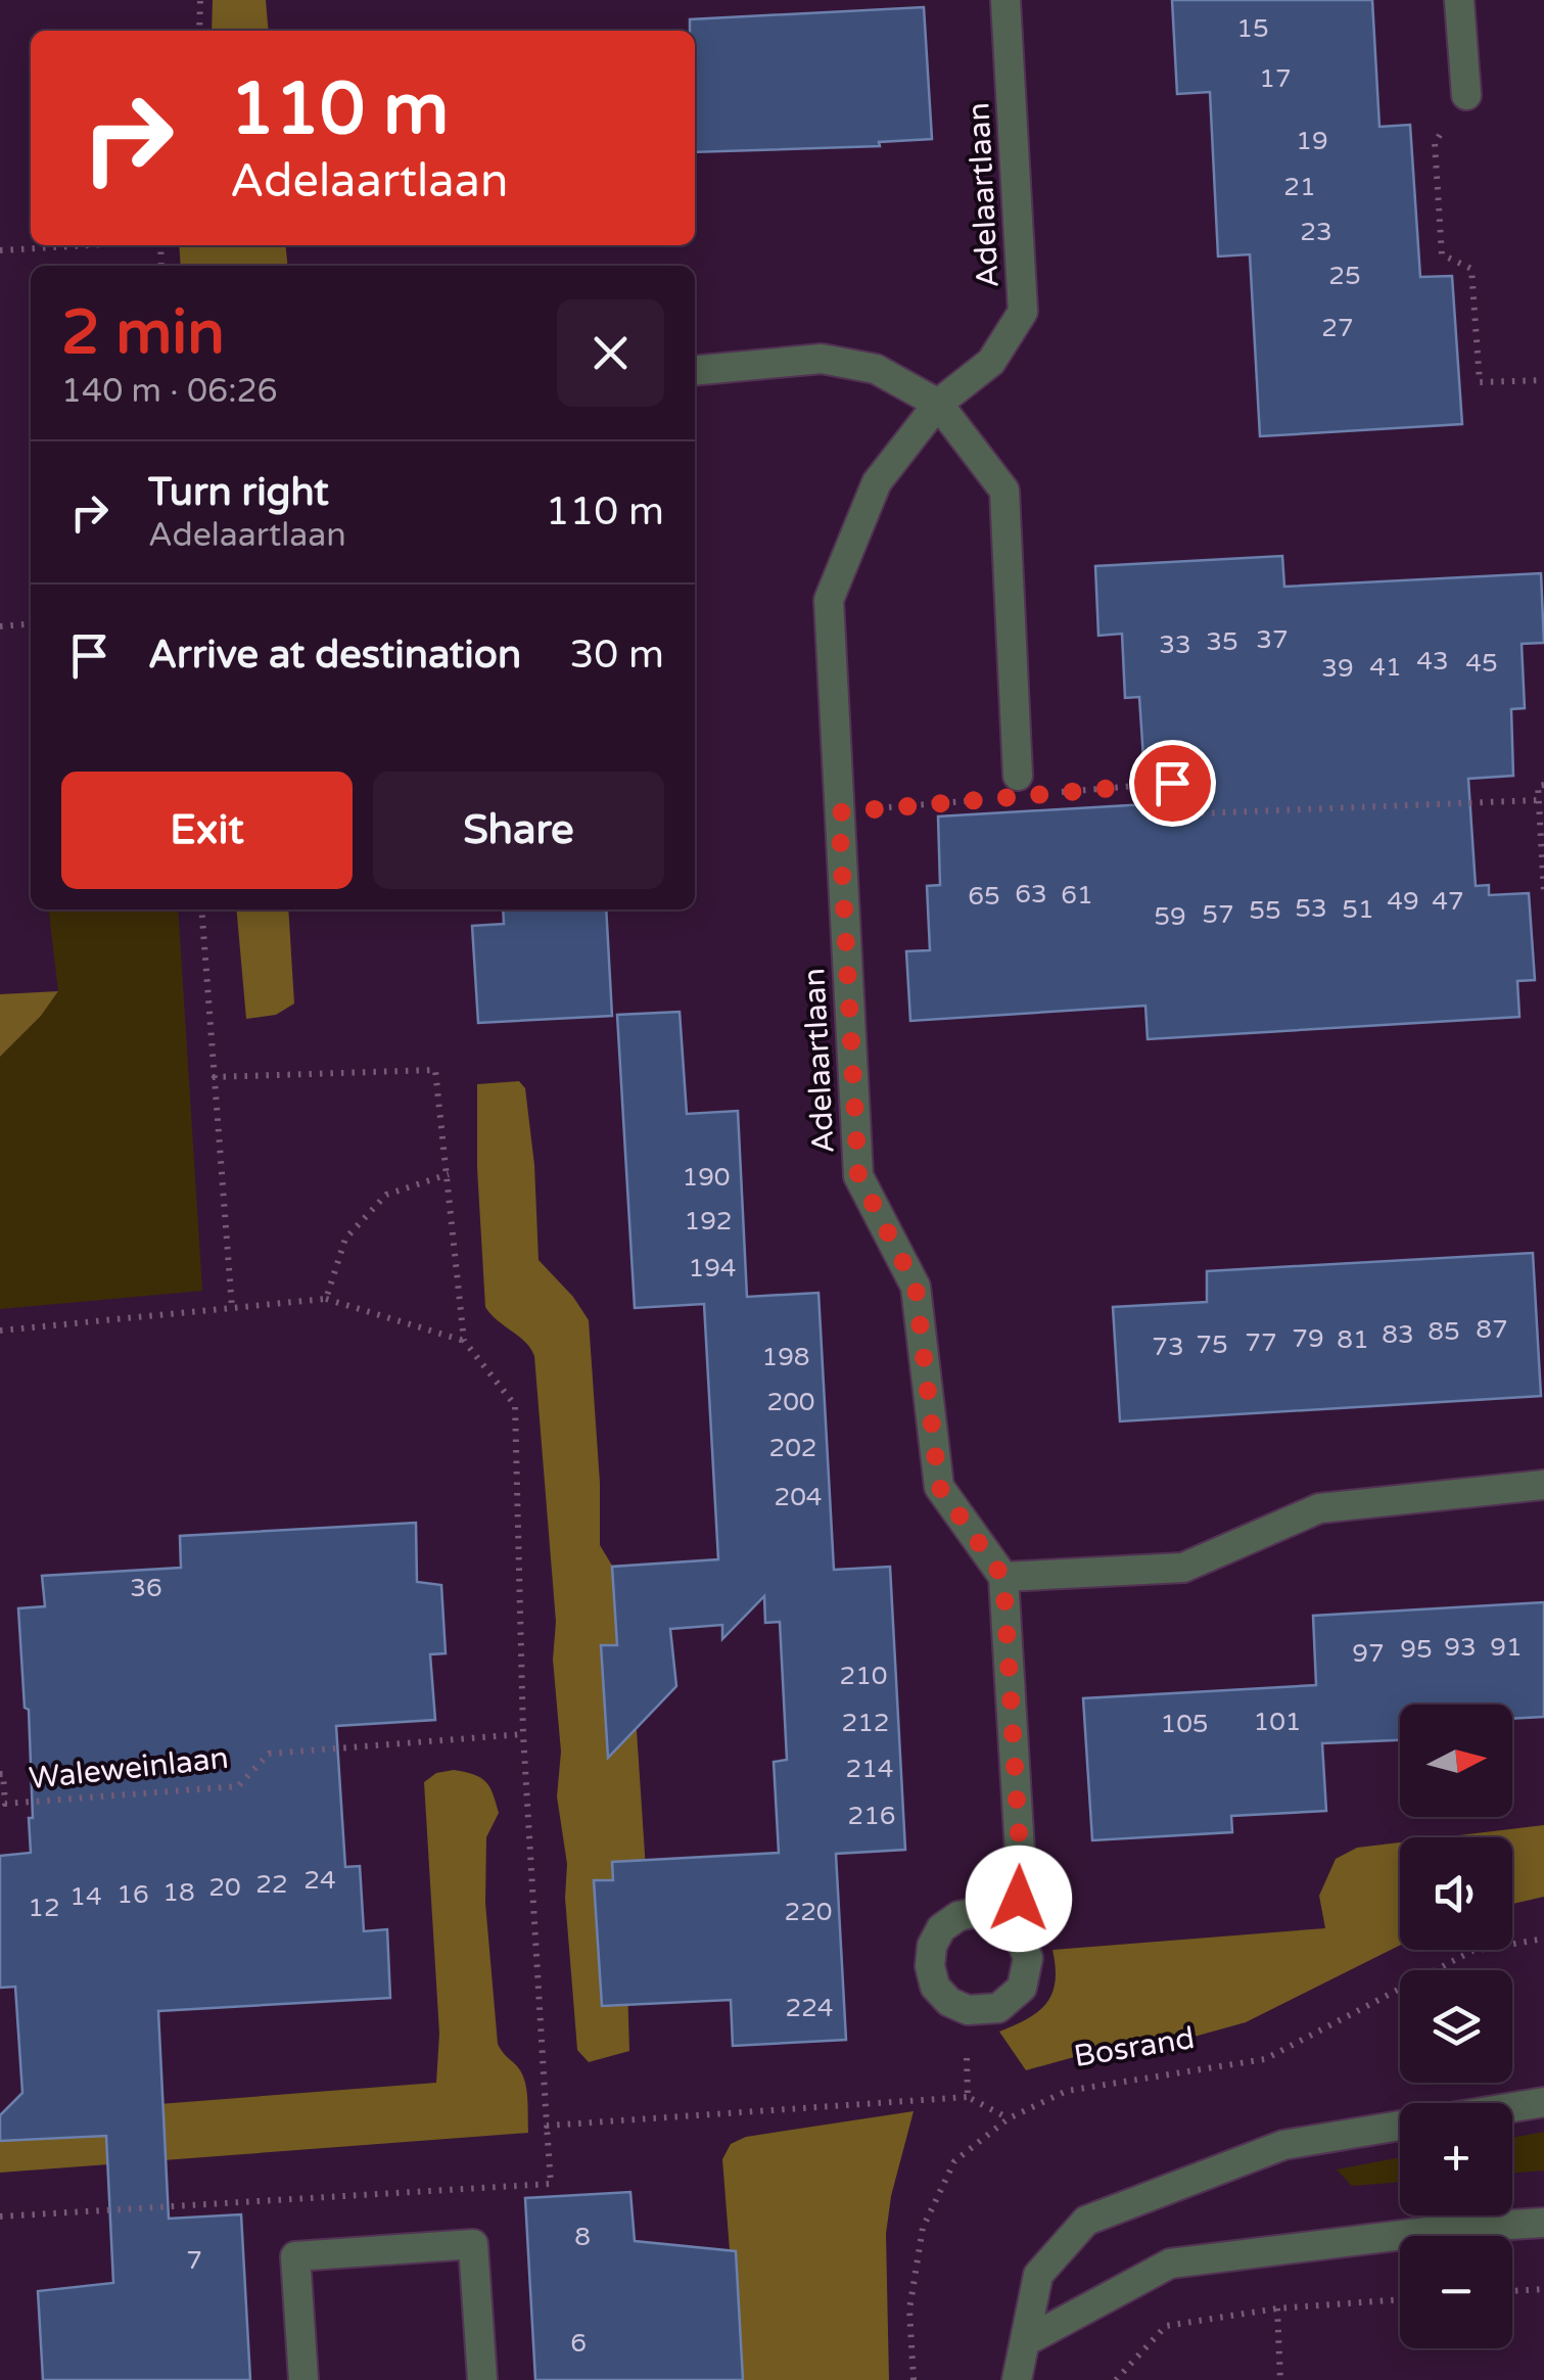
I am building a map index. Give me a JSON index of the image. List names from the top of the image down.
{
  "streets": {
    "street": ["Adelaartlaan"],
    "path": ["Waleweinlaan", "Bosrand"]
  },
  "house_numbers": [
    "15",
    "17",
    "19",
    "21",
    "23",
    "25",
    "27",
    "37",
    "35",
    "33",
    "43",
    "45",
    "41",
    "39",
    "63",
    "61",
    "65",
    "49",
    "47",
    "53",
    "51",
    "55",
    "57",
    "59",
    "190",
    "192",
    "194",
    "87",
    "85",
    "83",
    "79",
    "81",
    "77",
    "75",
    "73",
    "198",
    "200",
    "202",
    "204",
    "36",
    "93",
    "91",
    "95",
    "97",
    "210",
    "101",
    "212",
    "105",
    "214",
    "216",
    "24",
    "22",
    "20",
    "18",
    "16",
    "14",
    "12",
    "220",
    "224",
    "8",
    "7",
    "6"
  ],
  "north": "right",
  "page": {
    "turn": ["110 m", "Adelaartlaan"],
    "heading": ["2 min", "140 m · 06:26"],
    "list": [
      {
        "name": "Turn right",
        "note": "Adelaartlaan",
        "value": "110 m"
      },
      {
        "name": "Arrive at destination",
        "value": "30 m"
      }
    ],
    "buttons": ["Exit", "Share"],
    "map_buttons": ["+", "−"]
  }
}
